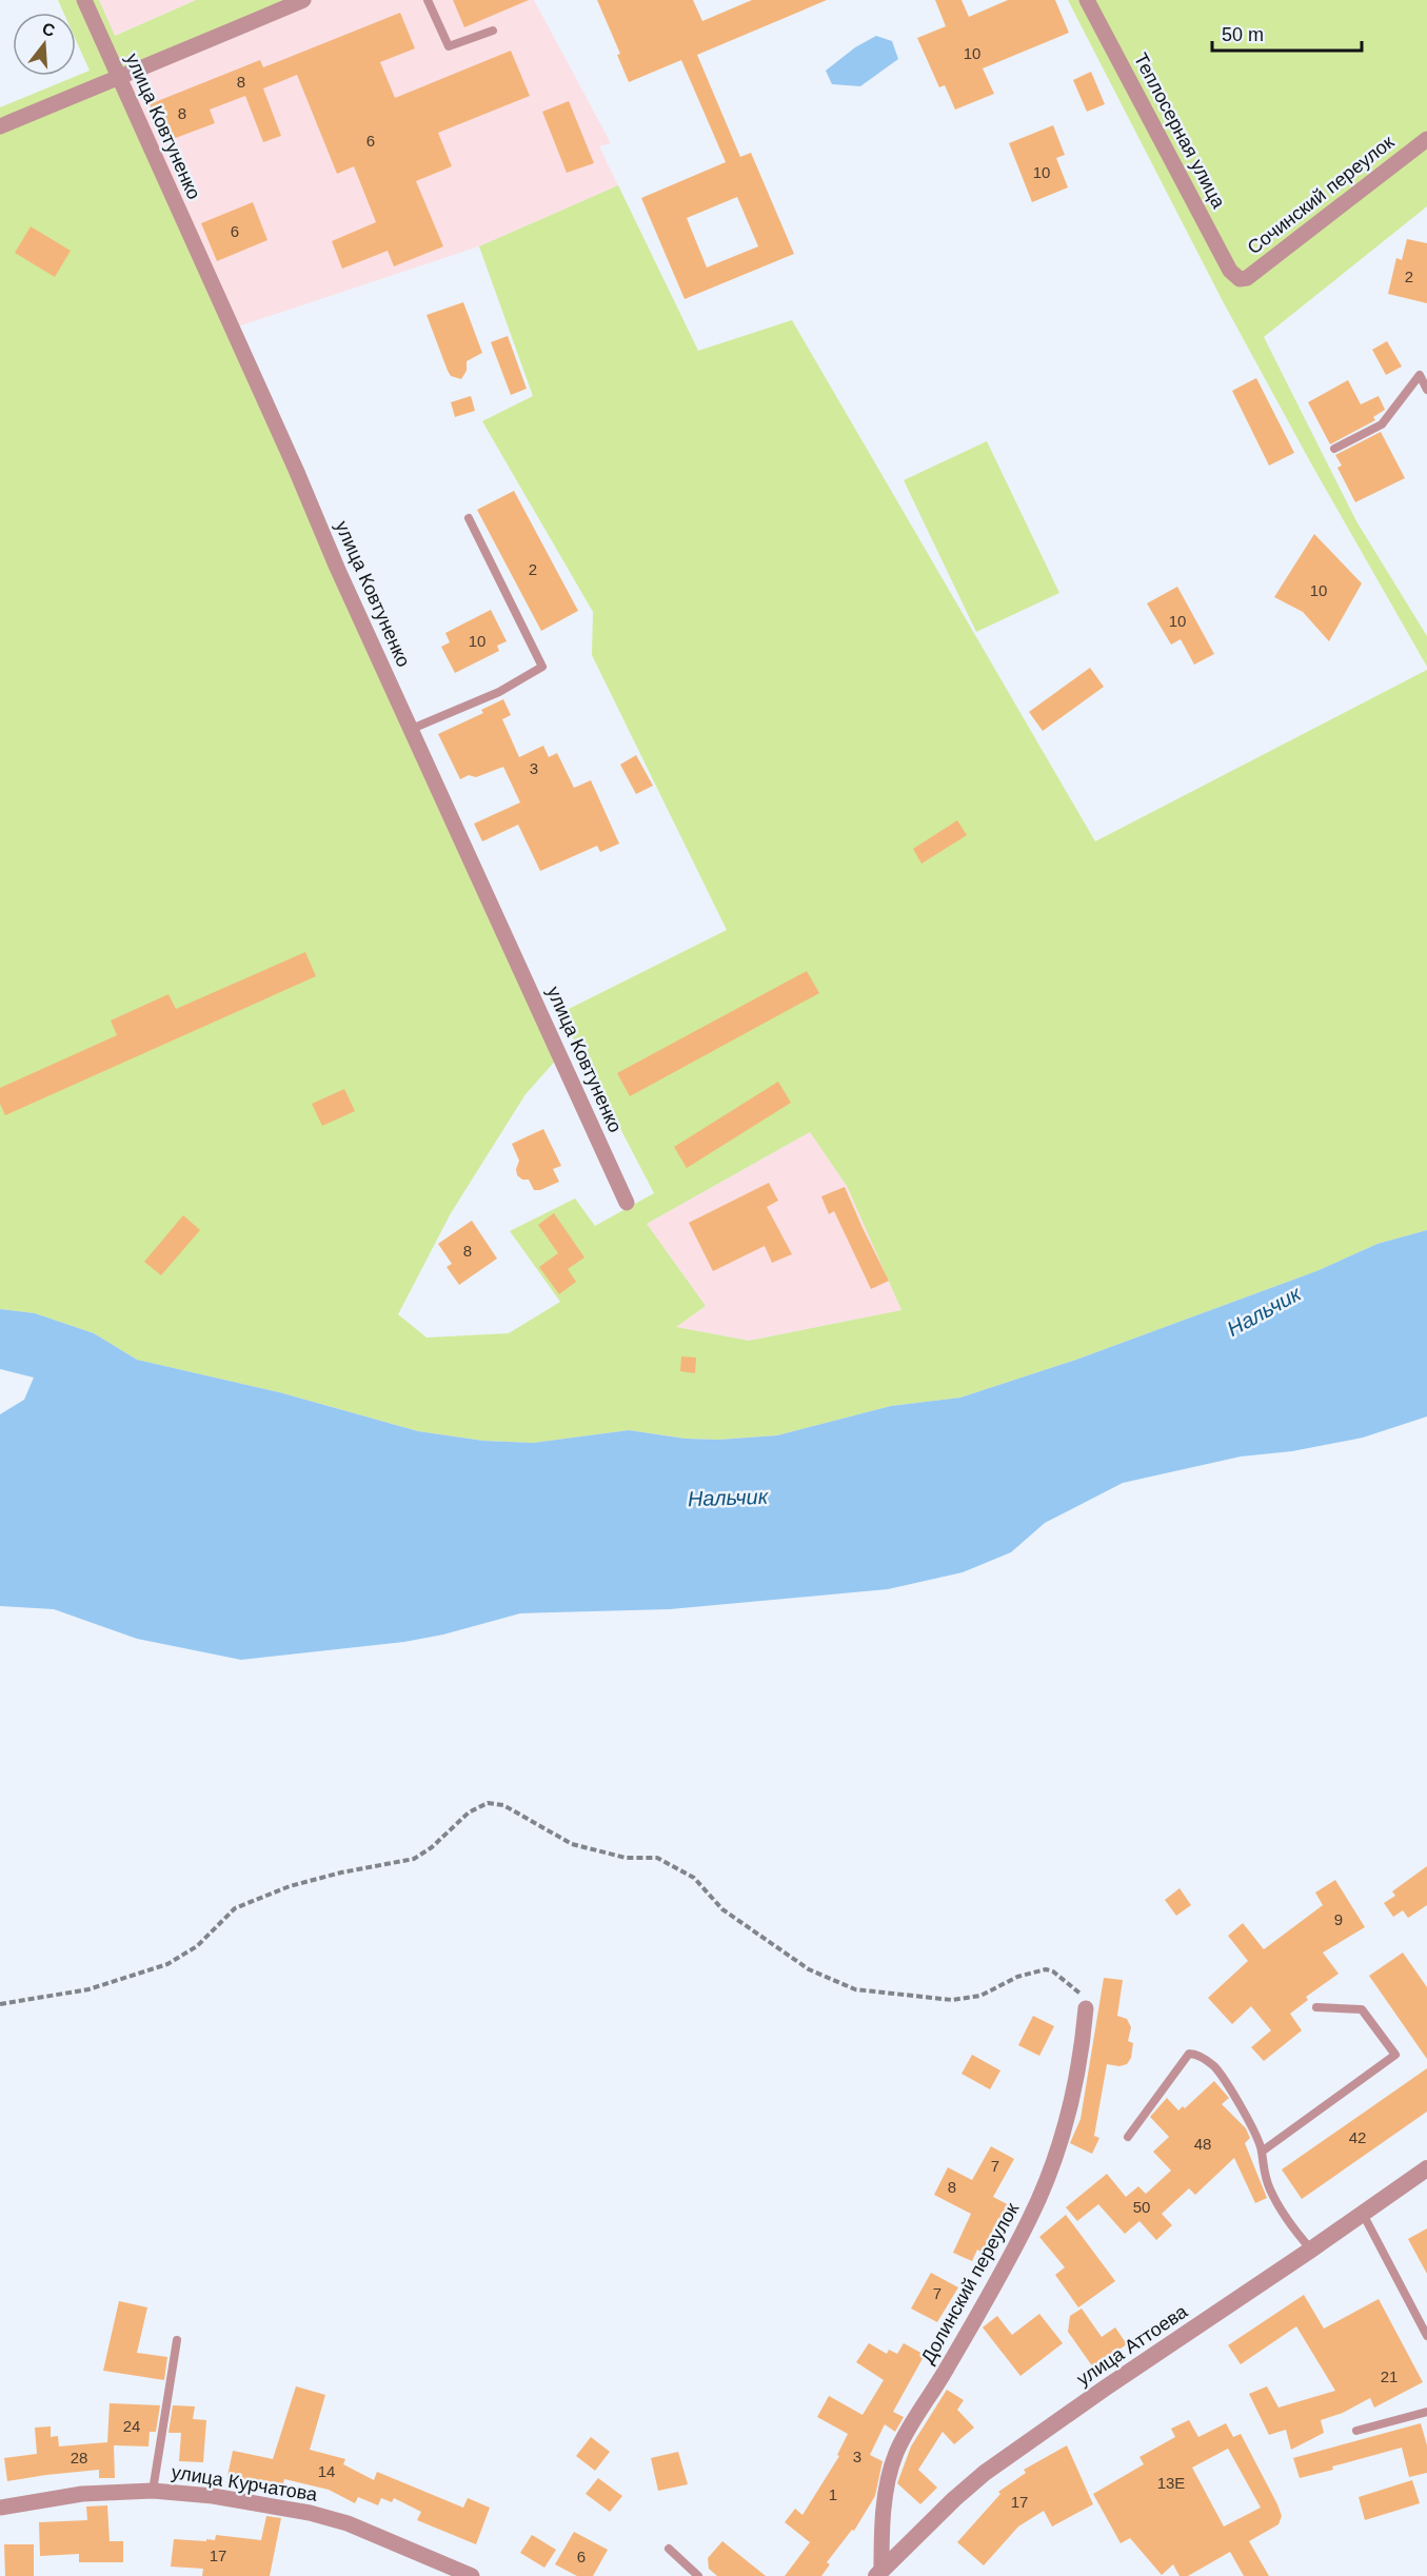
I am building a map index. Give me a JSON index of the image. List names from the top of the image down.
{
  "streets": {
    "street": [
      "улица Ковтуненко",
      "Теплосерная улица",
      "Сочинский переулок",
      "Долинский переулок",
      "улица Аттоева",
      "улица Курчатова"
    ]
  },
  "crossings": [
    ["Теплосерная улица", "Сочинский переулок"],
    ["Долинский переулок", "улица Аттоева"]
  ],
  "water": ["Нальчик"],
  "house_numbers": [
    "10",
    "8",
    "8",
    "6",
    "10",
    "6",
    "2",
    "2",
    "10",
    "10",
    "10",
    "3",
    "8",
    "9",
    "42",
    "48",
    "7",
    "8",
    "50",
    "7",
    "21",
    "24",
    "3",
    "28",
    "14",
    "13Е",
    "1",
    "17",
    "17",
    "6"
  ],
  "scale_bar": "50 m",
  "north": "top"
}
